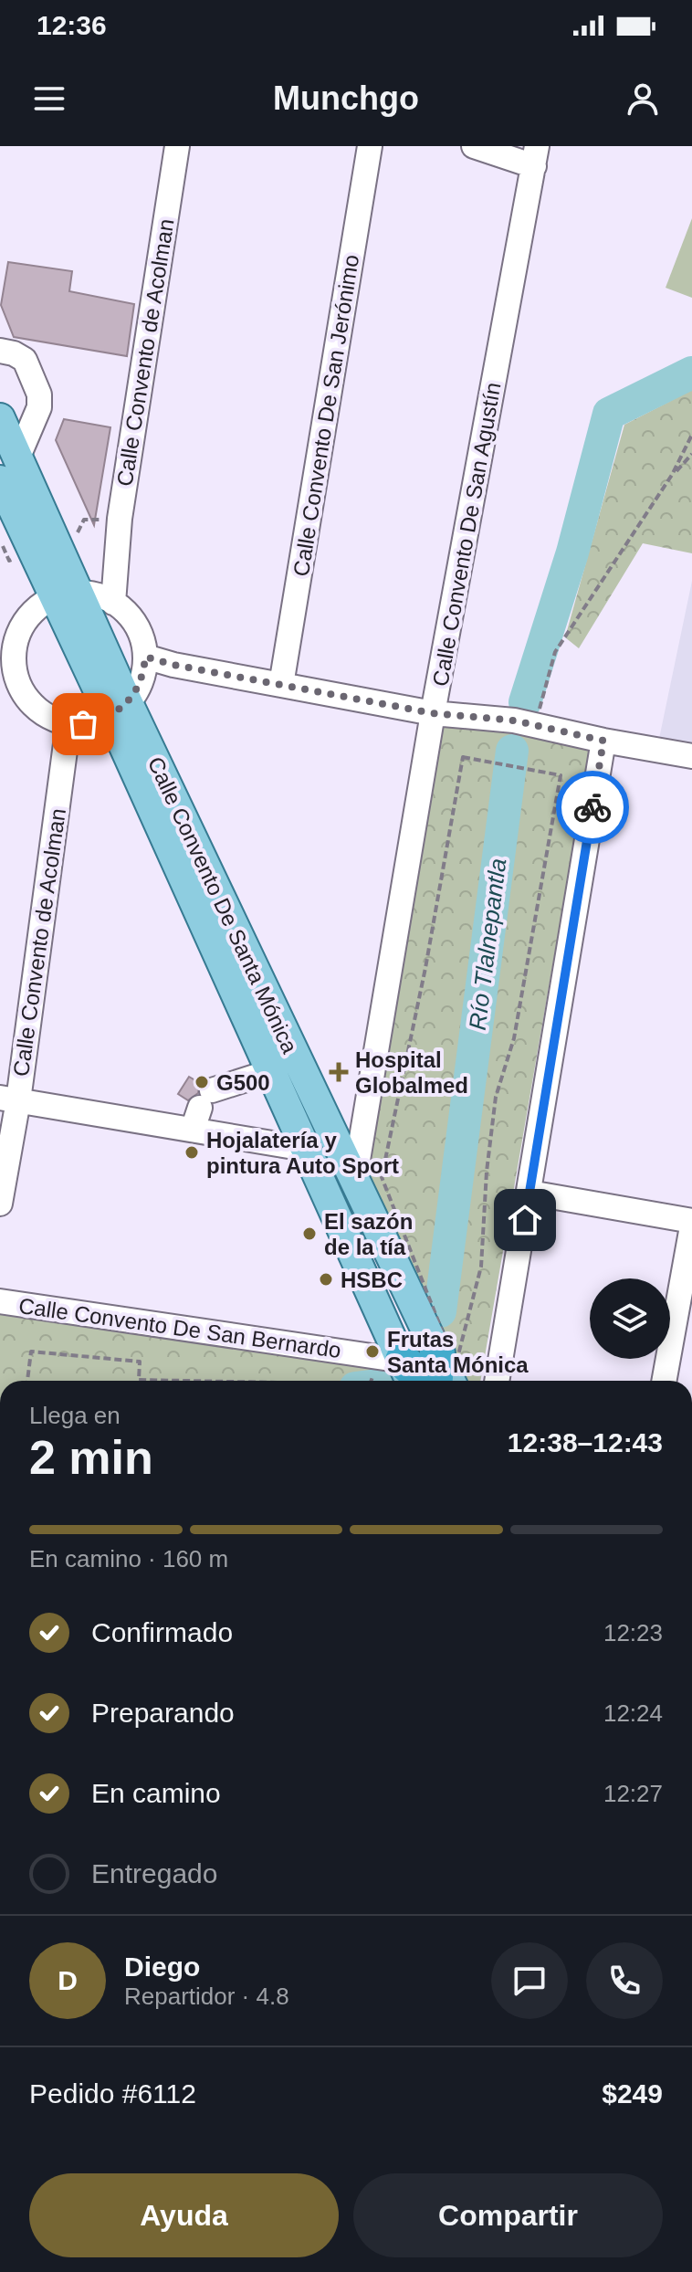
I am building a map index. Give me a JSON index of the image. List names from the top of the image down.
{
  "streets": {
    "main road": ["Calle Convento De Santa Mónica"],
    "street": [
      "Calle Convento de Acolman",
      "Calle Convento De San Jerónimo",
      "Calle Convento De San Agustín",
      "Calle Convento De San Bernardo"
    ]
  },
  "crossings": [
    ["Calle Convento De San Agustín", "Calle Convento De Santa Mónica"],
    ["Calle Convento De Santa Mónica", "Calle Convento De San Bernardo"]
  ],
  "water": ["Río Tlalnepantla"],
  "places": {
    "health": ["Hospital Globalmed"],
    "other": [
      "G500",
      "Hojalatería y pintura Auto Sport",
      "El sazón de la tía",
      "HSBC",
      "Frutas Santa Mónica"
    ]
  },
  "page": {
    "status": "12:36",
    "header": "Munchgo",
    "heading": ["2 min", "Llega en", "12:38–12:43"],
    "panel": [
      "Diego",
      "Repartidor · 4.8",
      "Pedido #6112",
      "$249"
    ],
    "bar": "En camino · 160 m",
    "list": [
      ["Confirmado", "12:23"],
      ["Preparando", "12:24"],
      ["En camino", "12:27"],
      "Entregado"
    ],
    "round": "D",
    "buttons": ["Ayuda", "Compartir"]
  }
}
